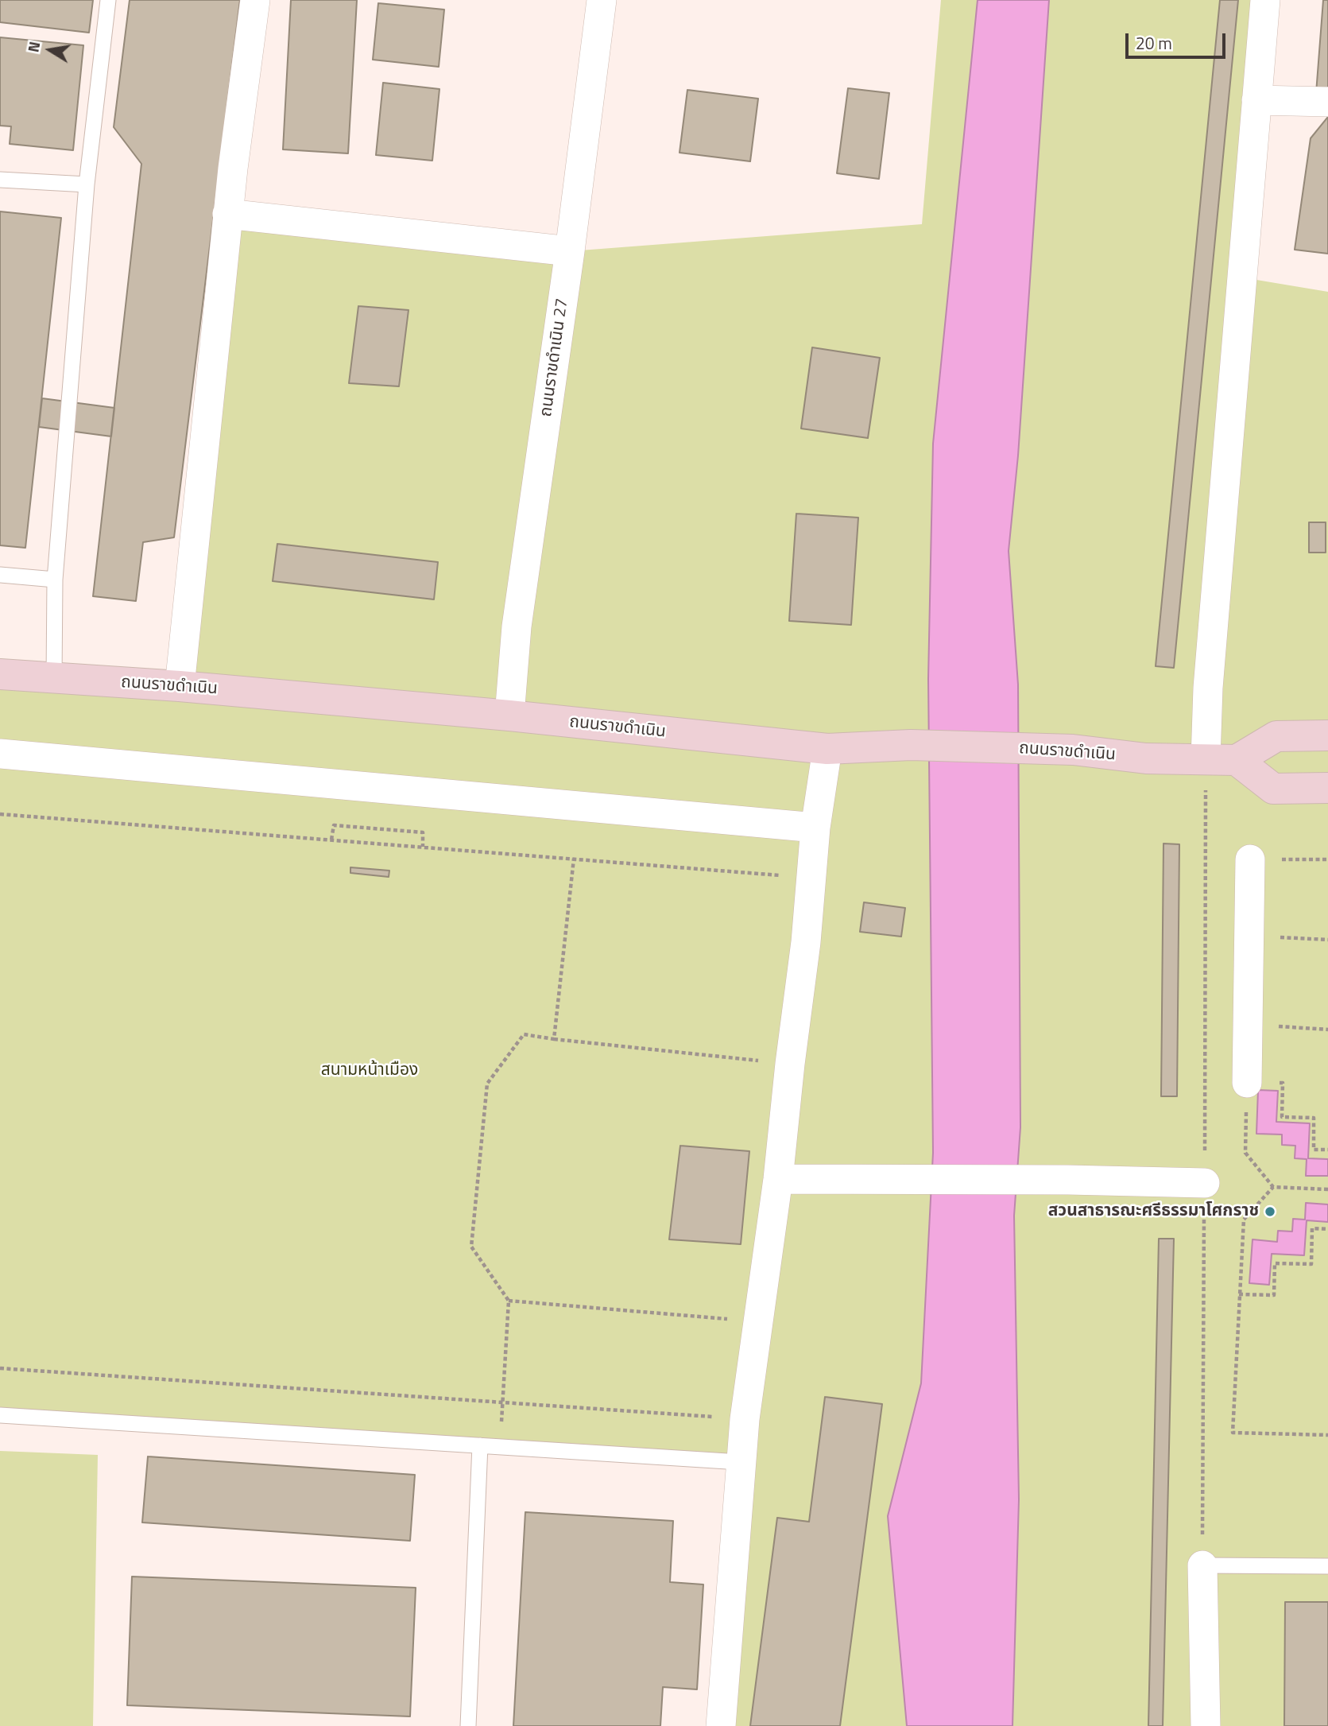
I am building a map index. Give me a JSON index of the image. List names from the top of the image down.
{
  "streets": {
    "main road": ["ถนนราขดำเนิน"],
    "street": ["ถนนราขดำเนิน 27"]
  },
  "crossings": [
    ["ถนนราขดำเนิน 27", "ถนนราขดำเนิน"]
  ],
  "parks": ["สนามหน้าเมือง"],
  "places": ["สวนสาธารณะศรีธรรมาโศกราช"],
  "scale_bar": "20 m",
  "north": "left"
}
